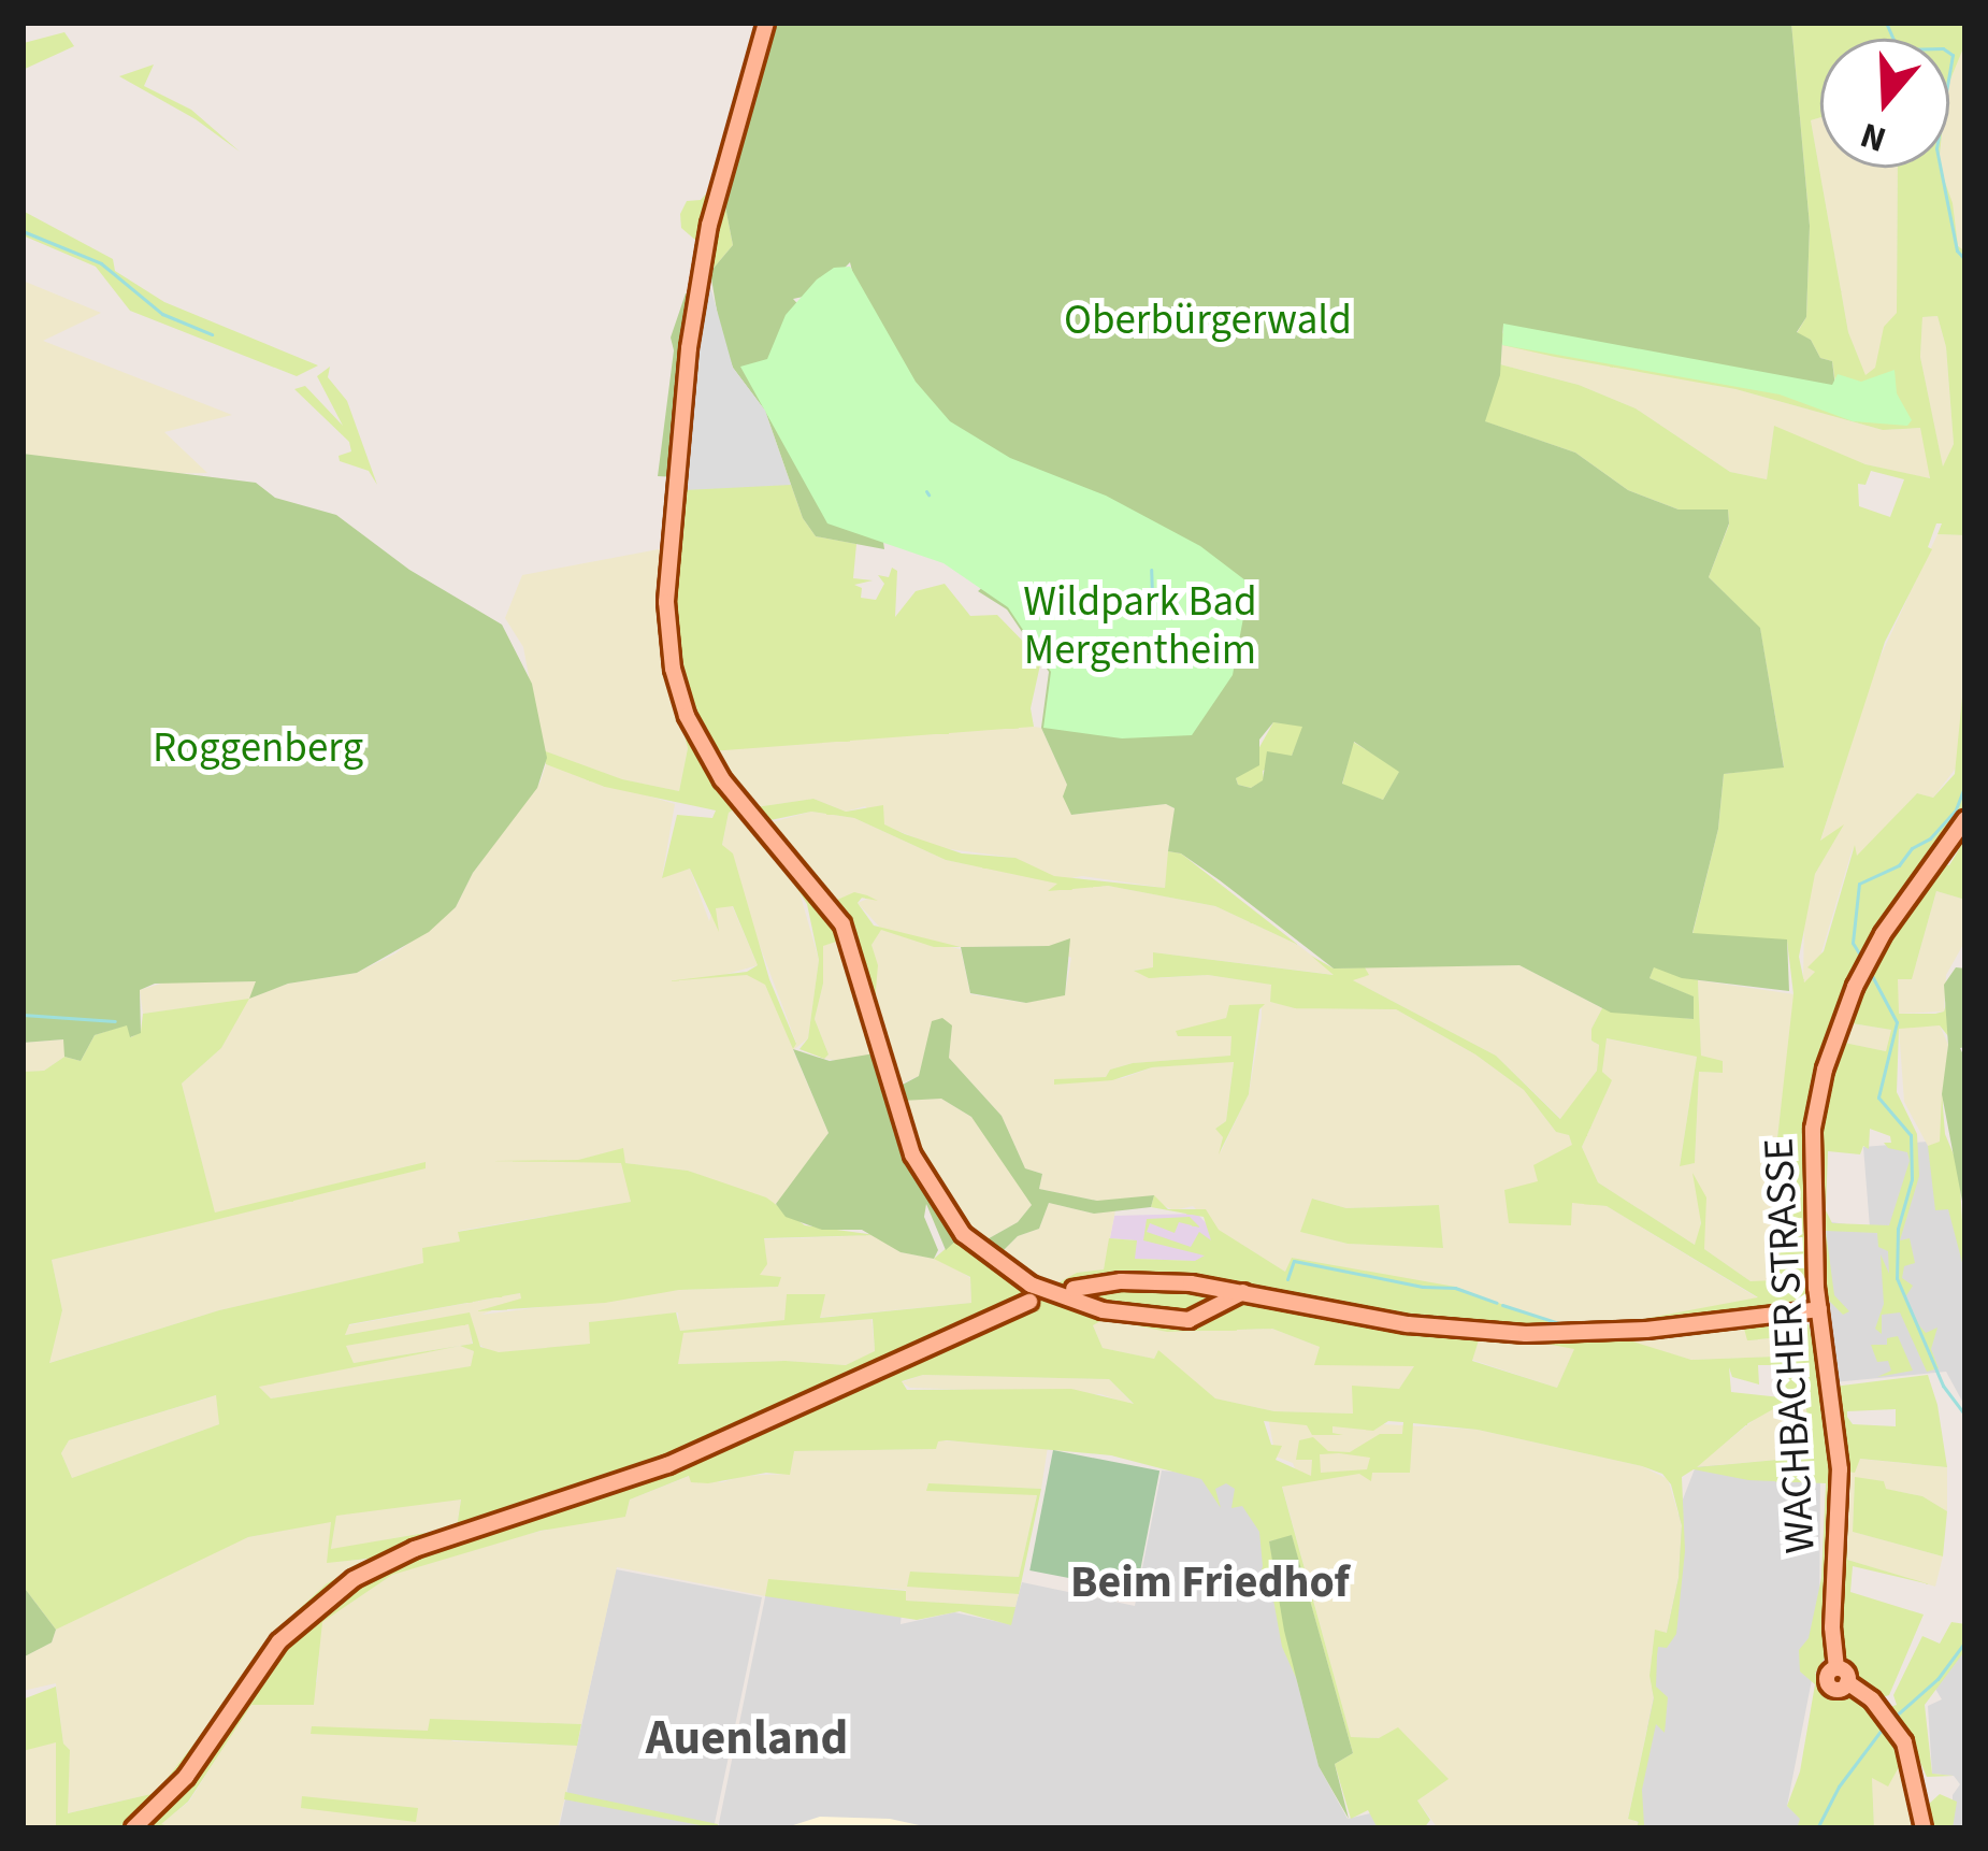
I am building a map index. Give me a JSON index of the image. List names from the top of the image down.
{
  "streets": {
    "main road": ["WACHBACHER STRASSE"]
  },
  "districts": ["Beim Friedhof", "Auenland"],
  "parks": ["Oberbürgerwald", "Wildpark Bad Mergentheim", "Roggenberg"],
  "north": "bottom"
}
